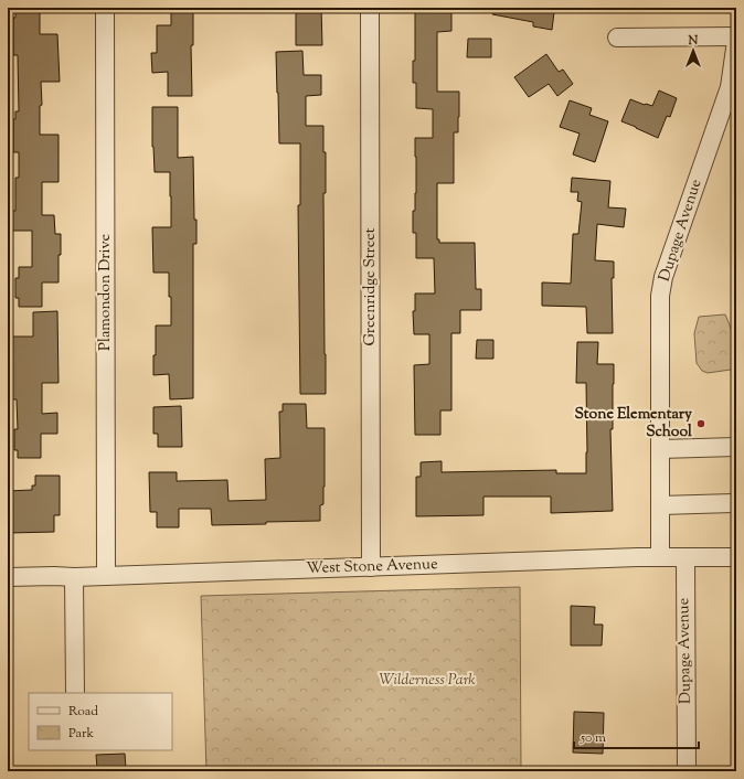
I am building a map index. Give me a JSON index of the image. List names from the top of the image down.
{
  "streets": {
    "street": [
      "Dupage Avenue",
      "Greenridge Street",
      "Plamondon Drive",
      "West Stone Avenue"
    ]
  },
  "crossings": [
    ["Dupage Avenue", "West Stone Avenue"],
    ["Greenridge Street", "West Stone Avenue"],
    ["Plamondon Drive", "West Stone Avenue"]
  ],
  "parks": ["Wilderness Park"],
  "places": ["Stone Elementary School"],
  "legend": ["Road", "Park"],
  "scale_bar": "50 m",
  "north": "top"
}
